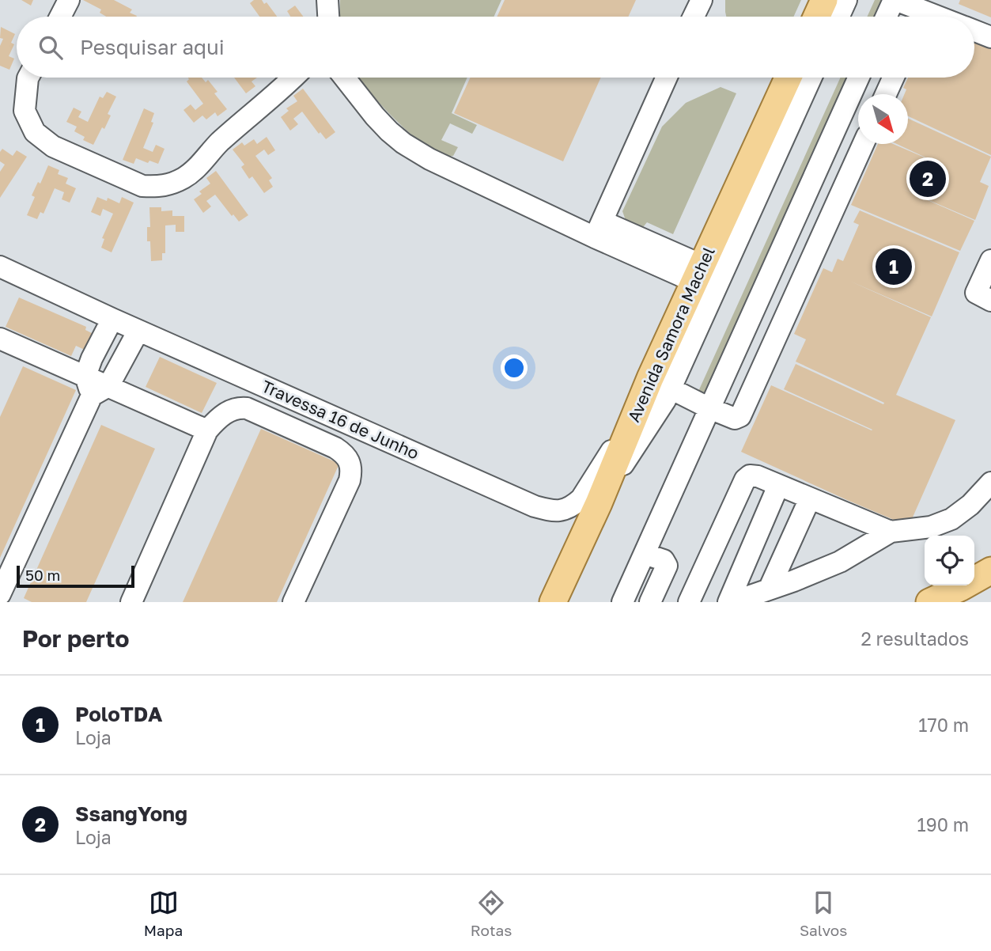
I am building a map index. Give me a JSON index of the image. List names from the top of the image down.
{
  "streets": {
    "main road": ["Avenida Samora Machel"],
    "street": ["Travessa 16 de Junho"]
  },
  "crossings": [
    ["Avenida Samora Machel", "Travessa 16 de Junho"]
  ],
  "scale_bar": "50 m",
  "north": "bottom right",
  "page": {
    "search": "Pesquisar aqui",
    "pins": ["2", "1"],
    "scale": "50 m",
    "heading": ["Por perto", "2 resultados"],
    "list": [
      {
        "mark": "1",
        "name": "PoloTDA",
        "note": "Loja",
        "value": "170 m"
      },
      {
        "mark": "2",
        "name": "SsangYong",
        "note": "Loja",
        "value": "190 m"
      }
    ],
    "nav": ["Mapa", "Rotas", "Salvos"]
  }
}
